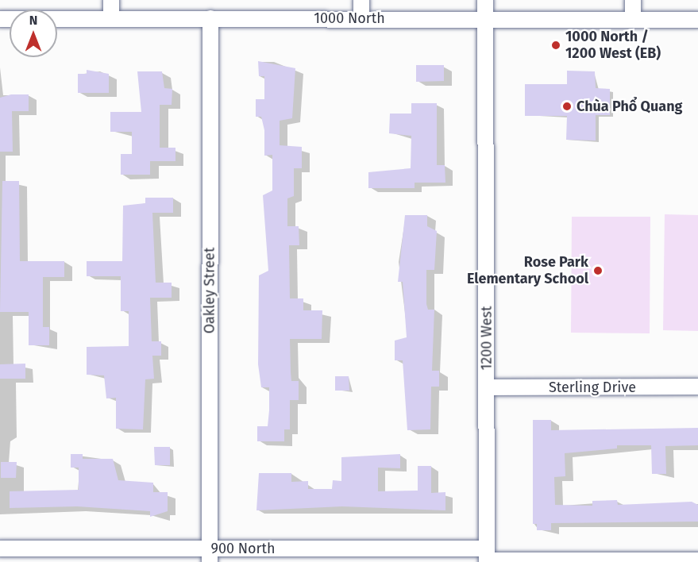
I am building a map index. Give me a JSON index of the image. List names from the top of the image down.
{
  "streets": {
    "street": [
      "1000 North",
      "Oakley Street",
      "1200 West",
      "Sterling Drive",
      "900 North"
    ]
  },
  "crossings": [
    ["1000 North", "Oakley Street"],
    ["1000 North", "1200 West"],
    ["Oakley Street", "900 North"],
    ["1200 West", "Sterling Drive"],
    ["1200 West", "900 North"]
  ],
  "places": ["1000 North / 1200 West (EB)", "Chùa Phổ Quang", "Rose Park Elementary School"],
  "north": "top"
}
